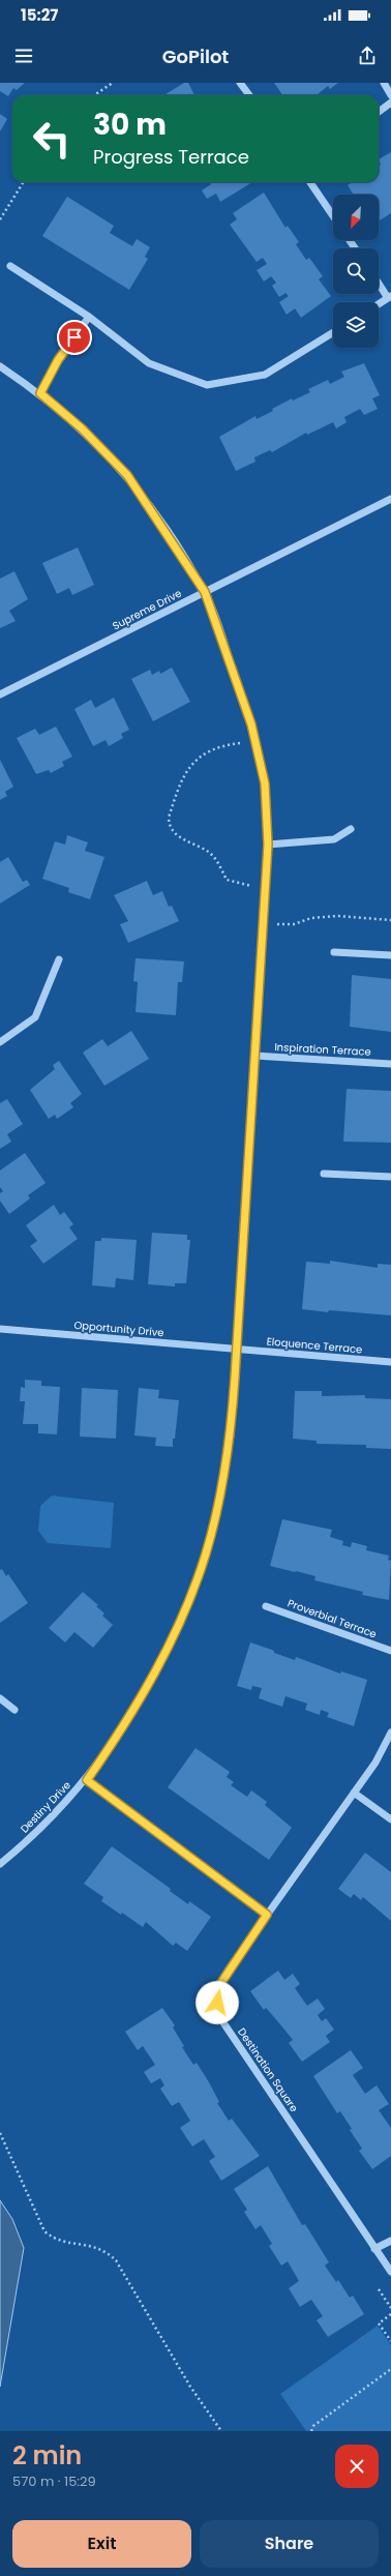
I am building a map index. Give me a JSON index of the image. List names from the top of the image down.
{
  "streets": {
    "street": [
      "Supreme Drive",
      "Inspiration Terrace",
      "Opportunity Drive",
      "Eloquence Terrace",
      "Proverbial Terrace",
      "Destiny Drive",
      "Destination Square"
    ]
  },
  "crossings": [
    ["Supreme Drive", "Destiny Drive"],
    ["Inspiration Terrace", "Destiny Drive"],
    ["Opportunity Drive", "Eloquence Terrace"],
    ["Opportunity Drive", "Destiny Drive"],
    ["Eloquence Terrace", "Destiny Drive"]
  ],
  "north": "bottom left",
  "page": {
    "status": "15:27",
    "header": "GoPilot",
    "turn": ["30 m", "Progress Terrace"],
    "heading": ["2 min", "570 m · 15:29"],
    "buttons": ["Exit", "Share"]
  }
}
